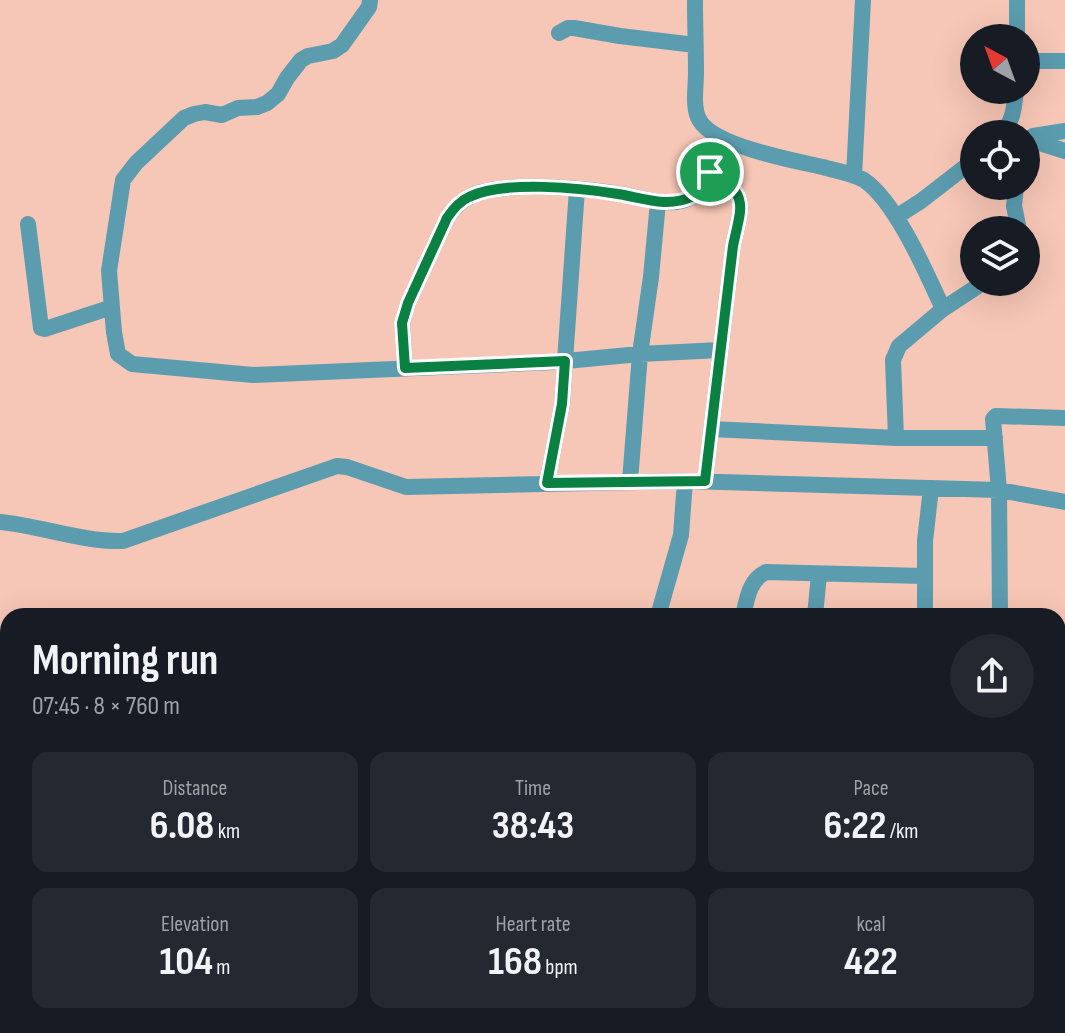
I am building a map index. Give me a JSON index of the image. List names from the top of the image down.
{
  "north": "top left",
  "page": {
    "heading": ["Morning run", "07:45 · 8 × 760 m"],
    "stats": [
      ["Distance", "6.08 km"],
      ["Time", "38:43"],
      ["Pace", "6:22 /km"],
      ["Elevation", "104 m"],
      ["Heart rate", "168 bpm"],
      ["kcal", "422"]
    ]
  }
}
